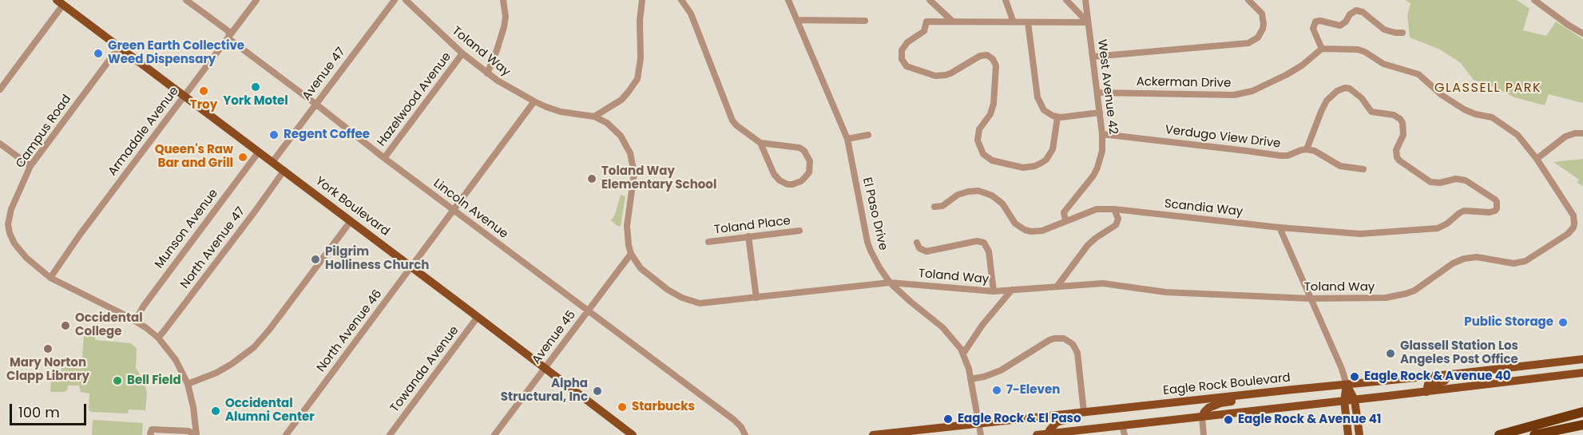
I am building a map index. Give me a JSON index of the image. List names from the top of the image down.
{
  "streets": {
    "main road": ["York Boulevard", "Eagle Rock Boulevard"],
    "street": [
      "Toland Way",
      "Avenue 47",
      "Ackerman Drive",
      "West Avenue 42",
      "Hazelwood Avenue",
      "Campus Road",
      "Armadale Avenue",
      "Verdugo View Drive",
      "Scandia Way",
      "Lincoln Avenue",
      "El Paso Drive",
      "Toland Place",
      "Munson Avenue",
      "North Avenue 47",
      "North Avenue 46",
      "Avenue 45",
      "Towanda Avenue"
    ]
  },
  "crossings": [
    ["Toland Way", "Hazelwood Avenue"],
    ["Toland Way", "El Paso Drive"],
    ["Toland Way", "North Avenue 46"],
    ["Toland Way", "Avenue 45"],
    ["Avenue 47", "York Boulevard"],
    ["Avenue 47", "Lincoln Avenue"],
    ["Ackerman Drive", "West Avenue 42"],
    ["West Avenue 42", "Verdugo View Drive"],
    ["West Avenue 42", "Scandia Way"],
    ["Hazelwood Avenue", "Lincoln Avenue"],
    ["Campus Road", "Armadale Avenue"],
    ["Campus Road", "York Boulevard"],
    ["Campus Road", "Munson Avenue"],
    ["Campus Road", "North Avenue 47"],
    ["Armadale Avenue", "York Boulevard"],
    ["Armadale Avenue", "Lincoln Avenue"],
    ["Verdugo View Drive", "Scandia Way"],
    ["York Boulevard", "Munson Avenue"],
    ["York Boulevard", "North Avenue 47"],
    ["York Boulevard", "North Avenue 46"],
    ["York Boulevard", "Avenue 45"],
    ["York Boulevard", "Towanda Avenue"],
    ["Lincoln Avenue", "North Avenue 46"],
    ["Lincoln Avenue", "Avenue 45"],
    ["El Paso Drive", "Eagle Rock Boulevard"]
  ],
  "districts": ["GLASSELL PARK"],
  "places": [
    "Green Earth Collective Weed Dispensary",
    "York Motel",
    "Troy",
    "Regent Coffee",
    "Queen's Raw Bar and Grill",
    "Toland Way Elementary School",
    "Pilgrim Holliness Church",
    "Public Storage",
    "Occidental College",
    "Mary Norton Clapp Library",
    "Glassell Station Los Angeles Post Office",
    "Eagle Rock & Avenue 40",
    "Bell Field",
    "7-Eleven",
    "Alpha Structural, Inc",
    "Starbucks",
    "Occidental Alumni Center",
    "Eagle Rock & El Paso",
    "Eagle Rock & Avenue 41"
  ],
  "scale_bar": "100 m"
}
